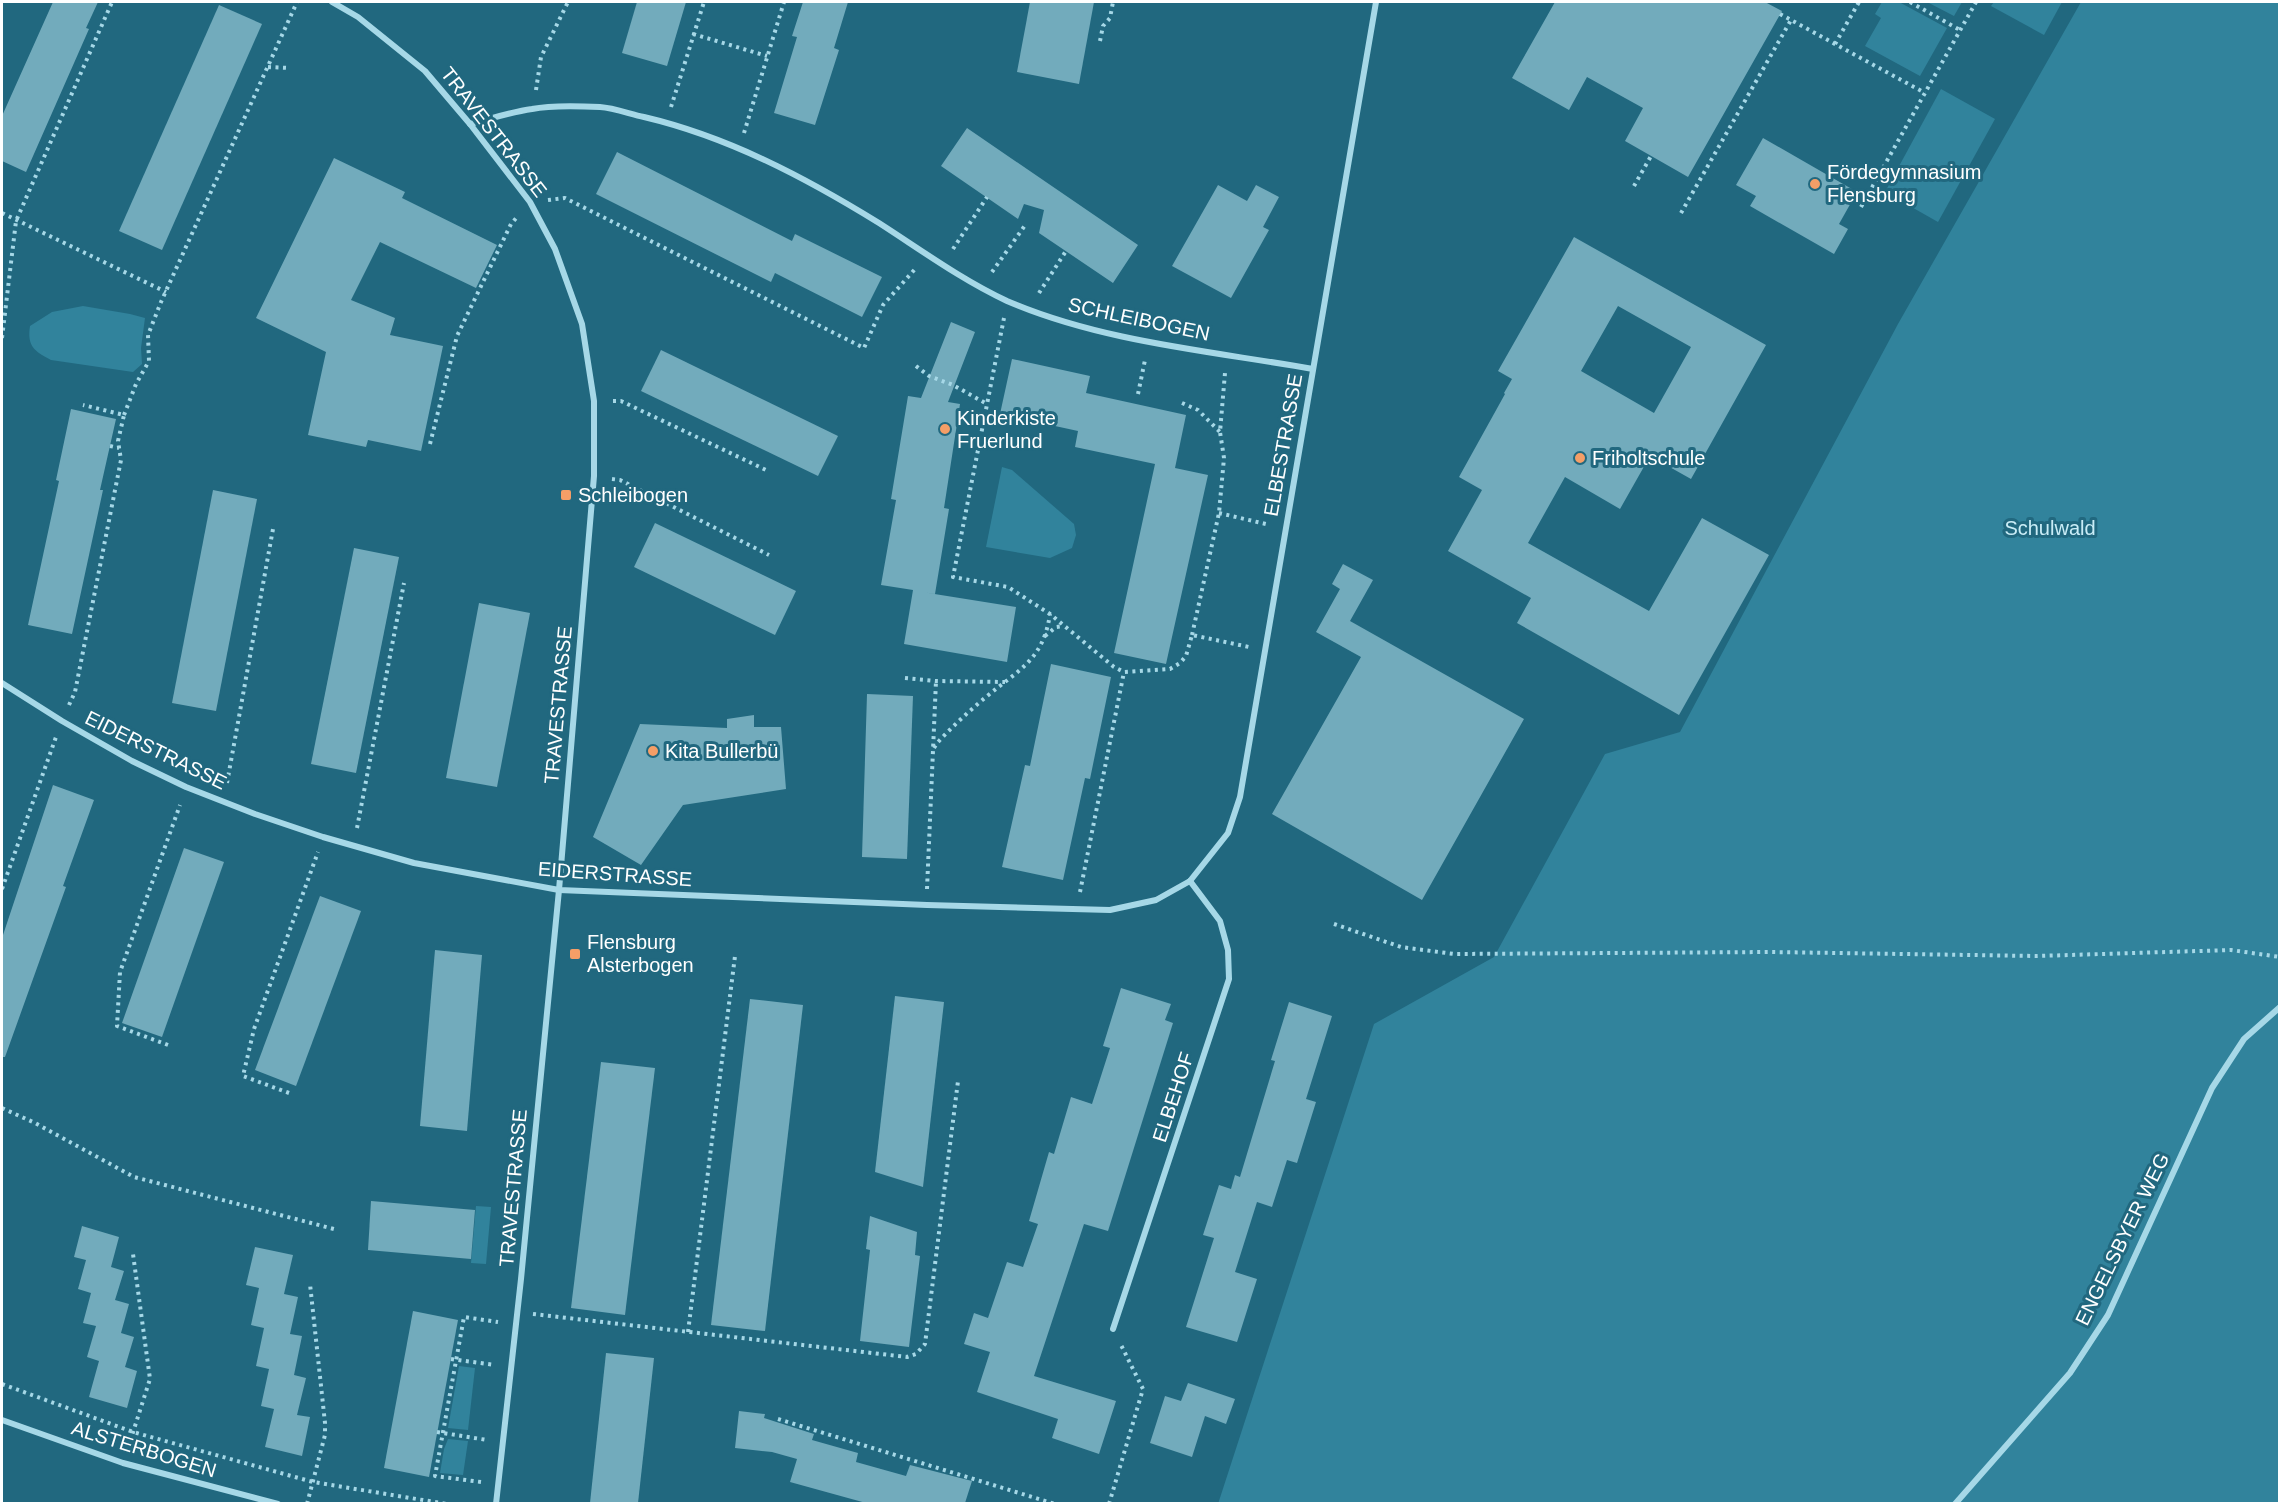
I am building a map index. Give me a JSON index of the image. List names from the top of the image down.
{
  "streets": {
    "street": [
      "TRAVESTRASSE",
      "SCHLEIBOGEN",
      "ELBESTRASSE",
      "EIDERSTRASSE",
      "ELBEHOF",
      "ENGELSBYER WEG",
      "ALSTERBOGEN"
    ]
  },
  "crossings": [
    ["TRAVESTRASSE", "SCHLEIBOGEN"],
    ["TRAVESTRASSE", "EIDERSTRASSE"],
    ["SCHLEIBOGEN", "ELBESTRASSE"],
    ["ELBESTRASSE", "EIDERSTRASSE"],
    ["ELBESTRASSE", "ELBEHOF"],
    ["EIDERSTRASSE", "ELBEHOF"]
  ],
  "parks": ["Schulwald"],
  "places": {
    "other": [
      "Fördegymnasium Flensburg",
      "Kinderkiste Fruerlund",
      "Friholtschule",
      "Kita Bullerbü"
    ],
    "transit": ["Schleibogen", "Flensburg Alsterbogen"]
  }
}
